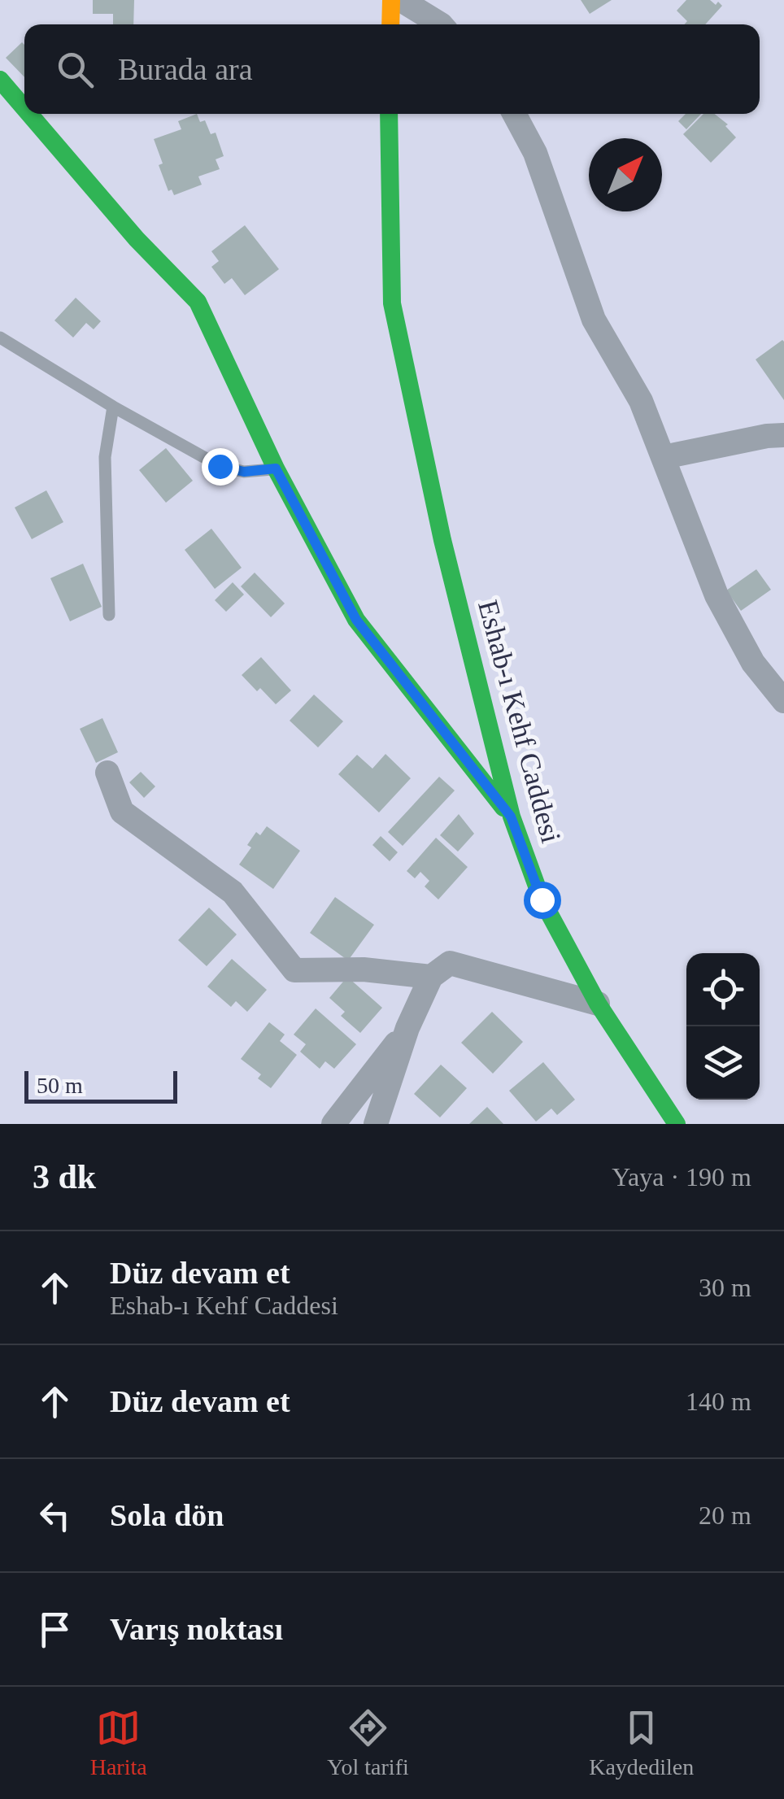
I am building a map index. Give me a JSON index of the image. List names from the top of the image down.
{
  "streets": {
    "street": ["Eshab-ı Kehf Caddesi"]
  },
  "scale_bar": "50 m",
  "north": "top right",
  "page": {
    "search": "Burada ara",
    "scale": "50 m",
    "heading": ["3 dk", "Yaya · 190 m"],
    "list": [
      ["Düz devam et", "Eshab-ı Kehf Caddesi", "30 m"],
      ["Düz devam et", "140 m"],
      ["Sola dön", "20 m"],
      "Varış noktası"
    ],
    "nav": ["Harita", "Yol tarifi", "Kaydedilen"]
  }
}
